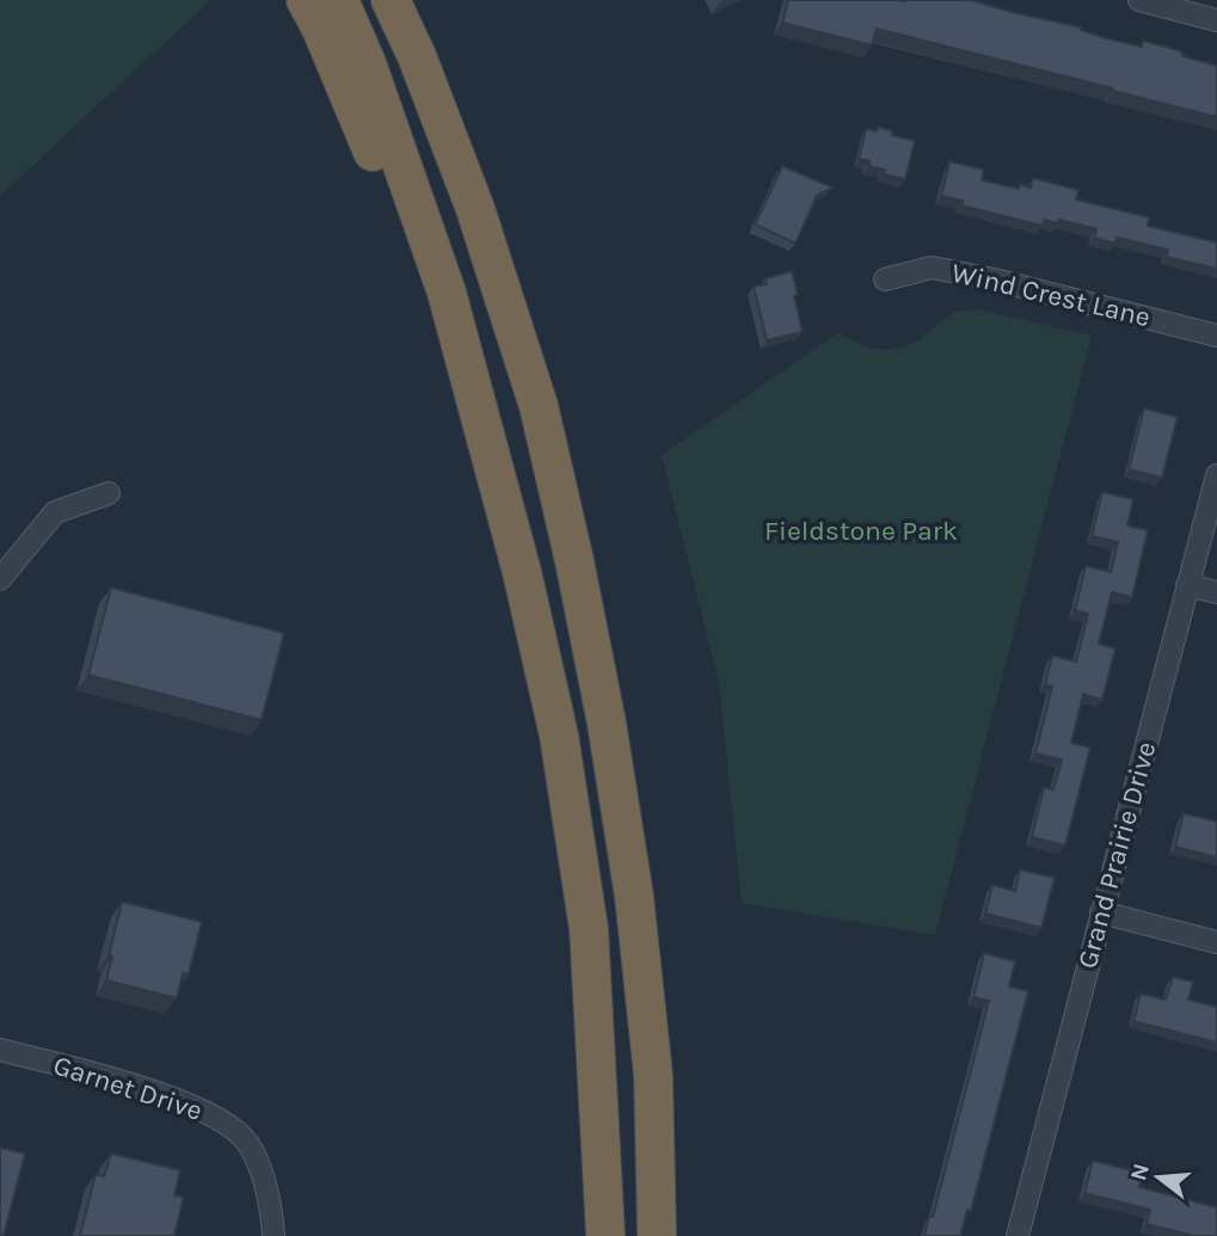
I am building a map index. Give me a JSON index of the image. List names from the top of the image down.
{
  "streets": {
    "street": ["Wind Crest Lane", "Grand Prairie Drive", "Garnet Drive"]
  },
  "parks": ["Fieldstone Park"],
  "north": "left"
}
